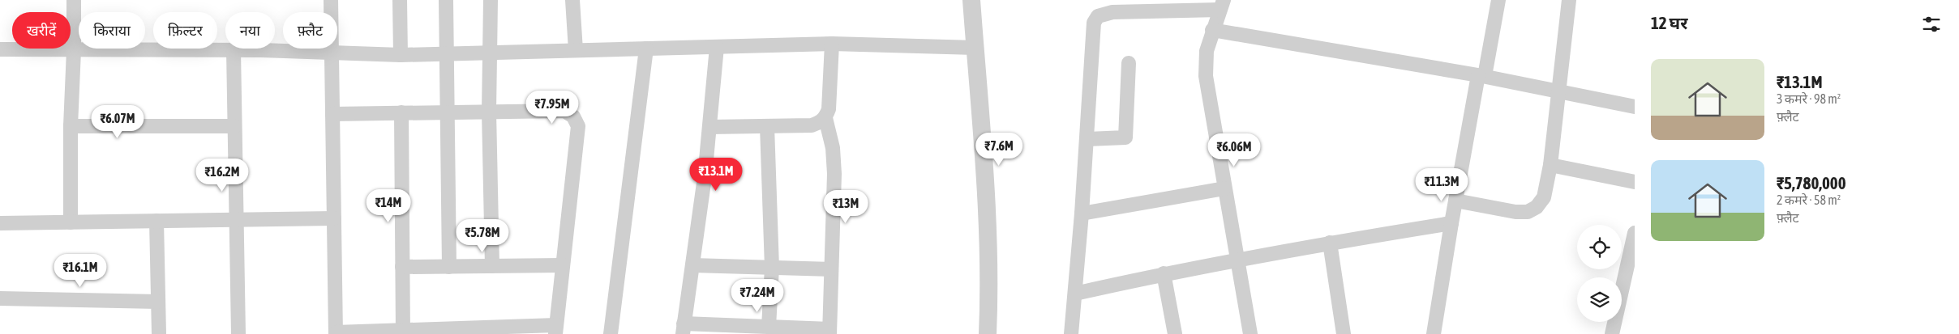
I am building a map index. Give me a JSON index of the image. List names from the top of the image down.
{
  "page": {
    "heading": "12 घर",
    "chip": [
      "खरीदें",
      "किराया",
      "फ़िल्टर",
      "नया",
      "फ़्लैट"
    ],
    "list": [
      {
        "name": "₹13.1M",
        "note": "3 कमरे · 98 m² · फ़्लैट"
      },
      {
        "name": "₹5,780,000",
        "note": "2 कमरे · 58 m² · फ़्लैट"
      }
    ],
    "price": [
      "₹7.95M",
      "₹6.07M",
      "₹7.6M",
      "₹6.06M",
      "₹13.1M",
      "₹16.2M",
      "₹11.3M",
      "₹14M",
      "₹13M",
      "₹5.78M",
      "₹16.1M",
      "₹7.24M"
    ]
  }
}
